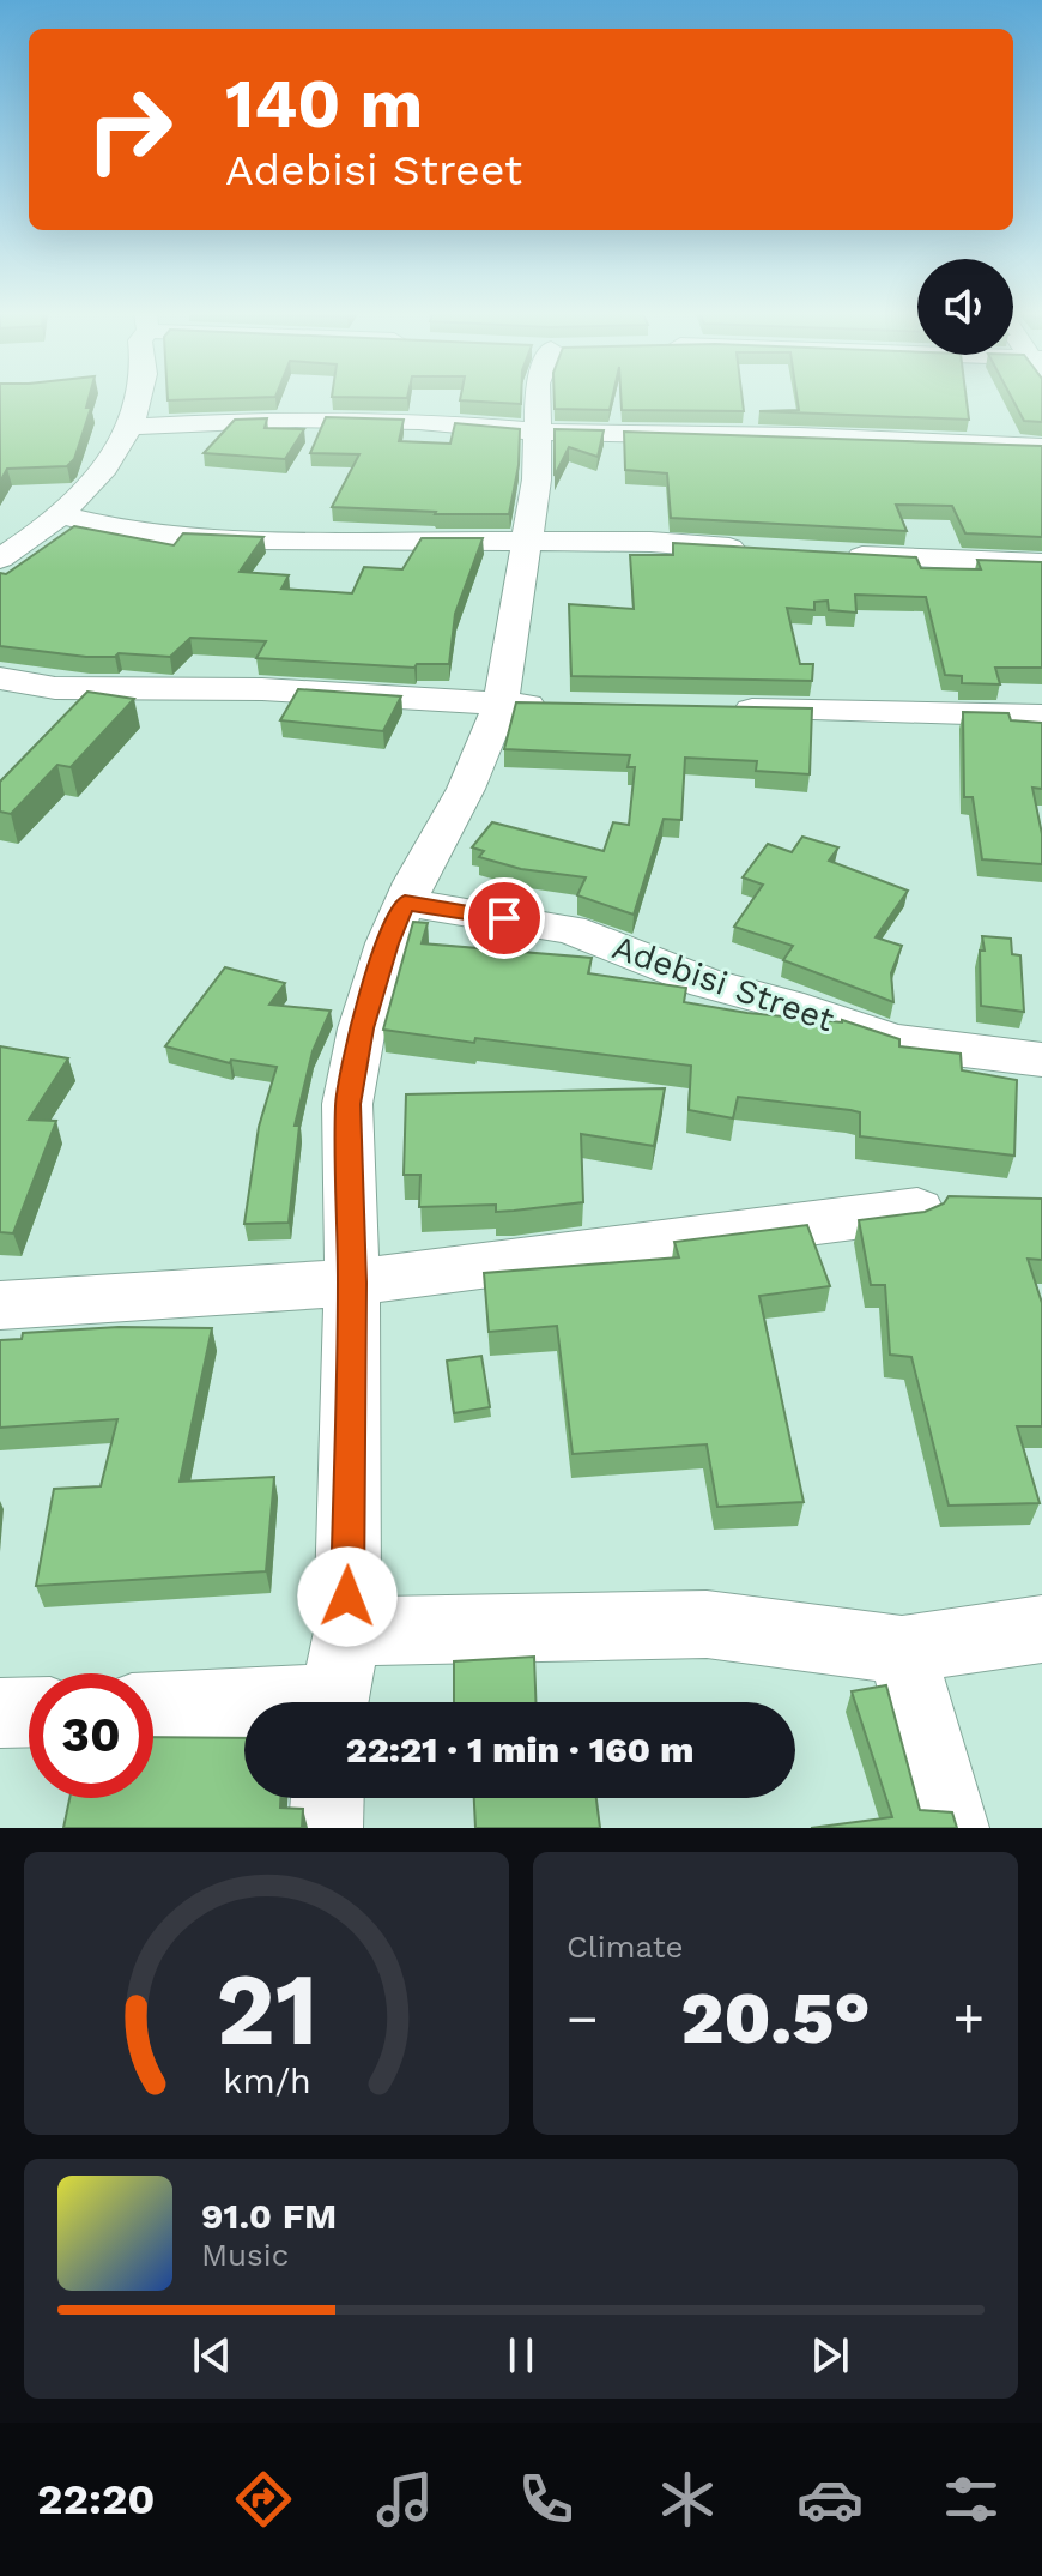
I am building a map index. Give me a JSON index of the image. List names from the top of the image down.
{
  "streets": {
    "street": ["Adebisi Street"]
  },
  "page": {
    "turn": ["140 m", "Adebisi Street"],
    "limit": "30",
    "trip": "22:21 · 1 min · 160 m",
    "tile": "Climate",
    "heat": ["−", "20.5°", "+"],
    "song": ["91.0 FM", "Music"],
    "tabs": "22:20",
    "gauge": ["21", "km/h"]
  }
}
